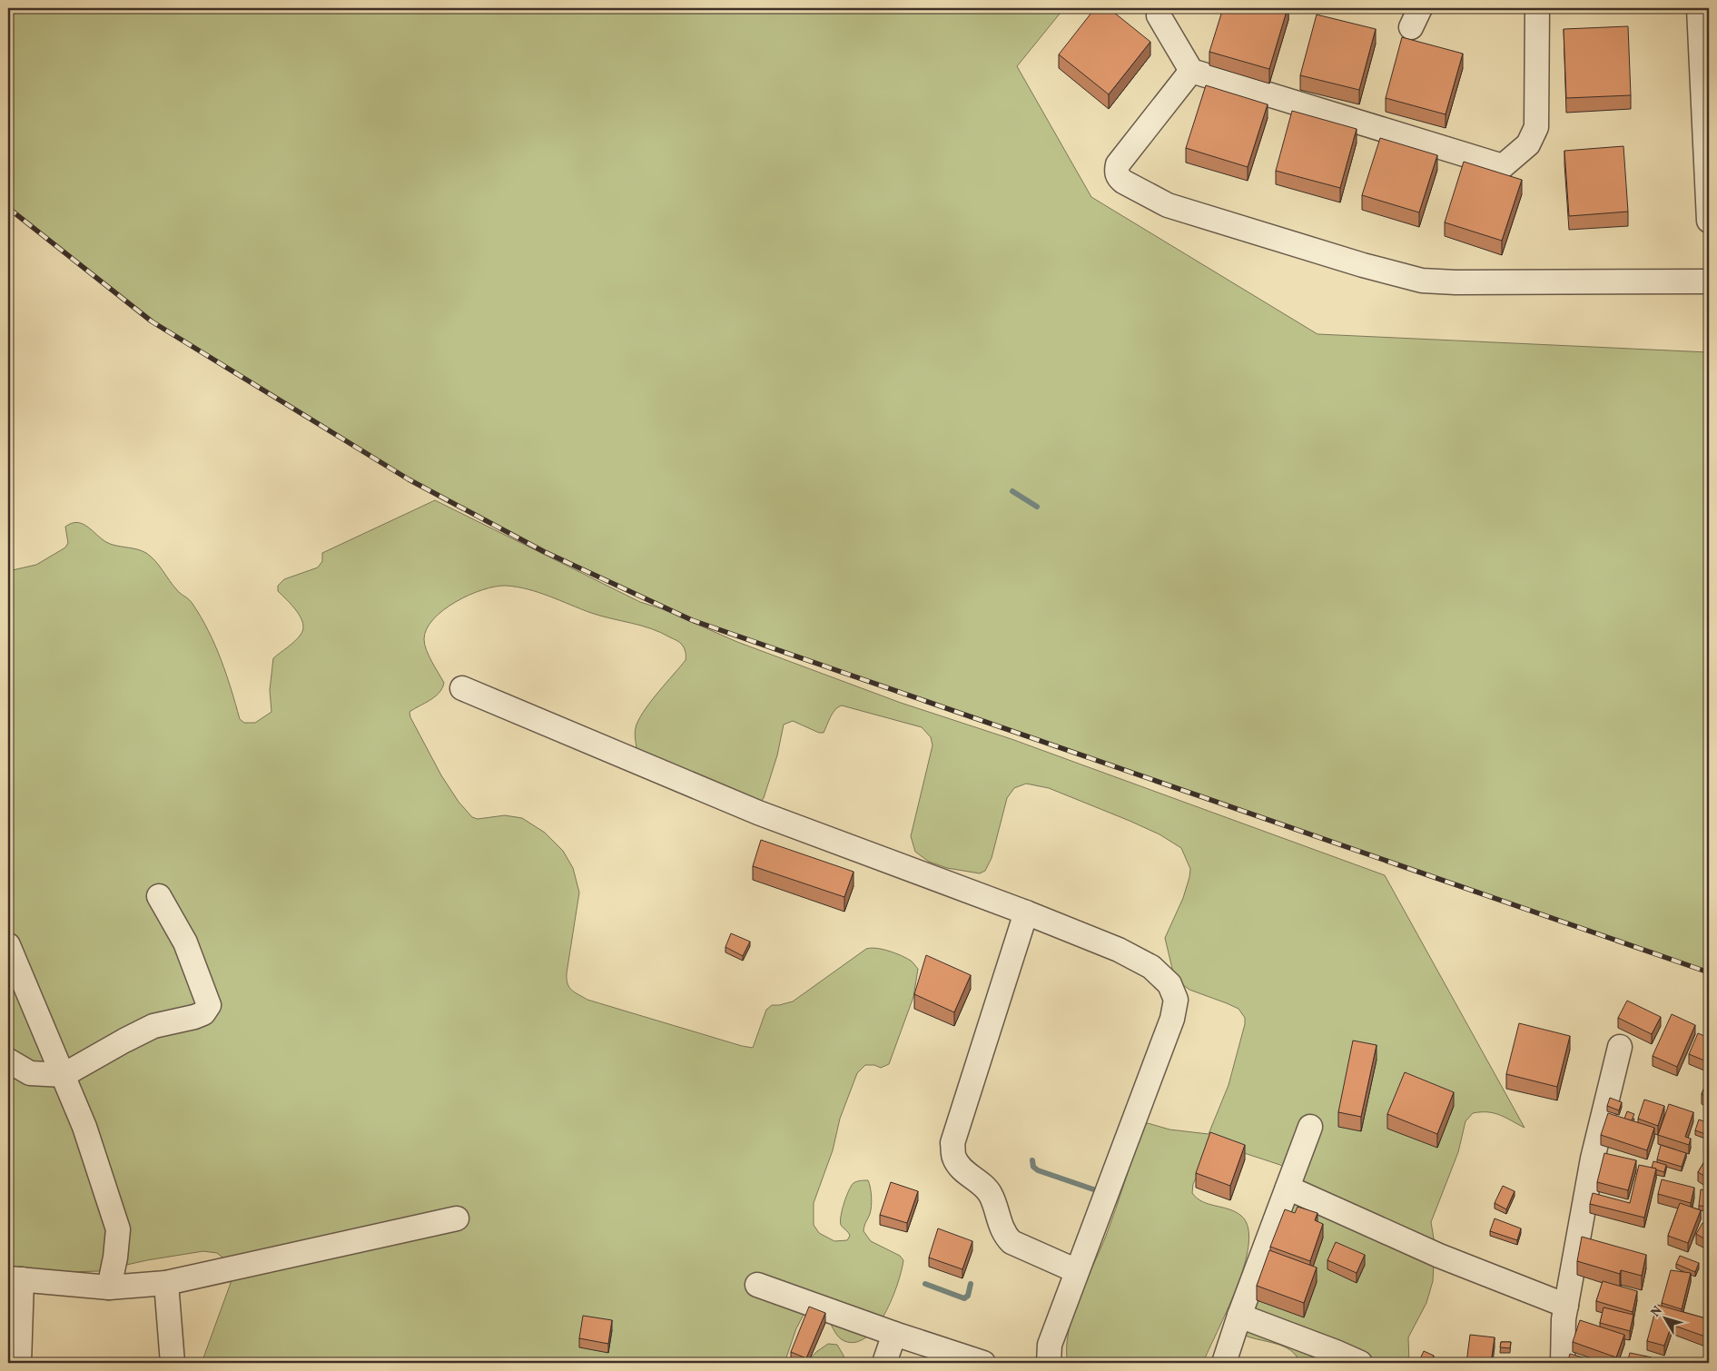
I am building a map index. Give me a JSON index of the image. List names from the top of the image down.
{
  "north": "top left"
}
